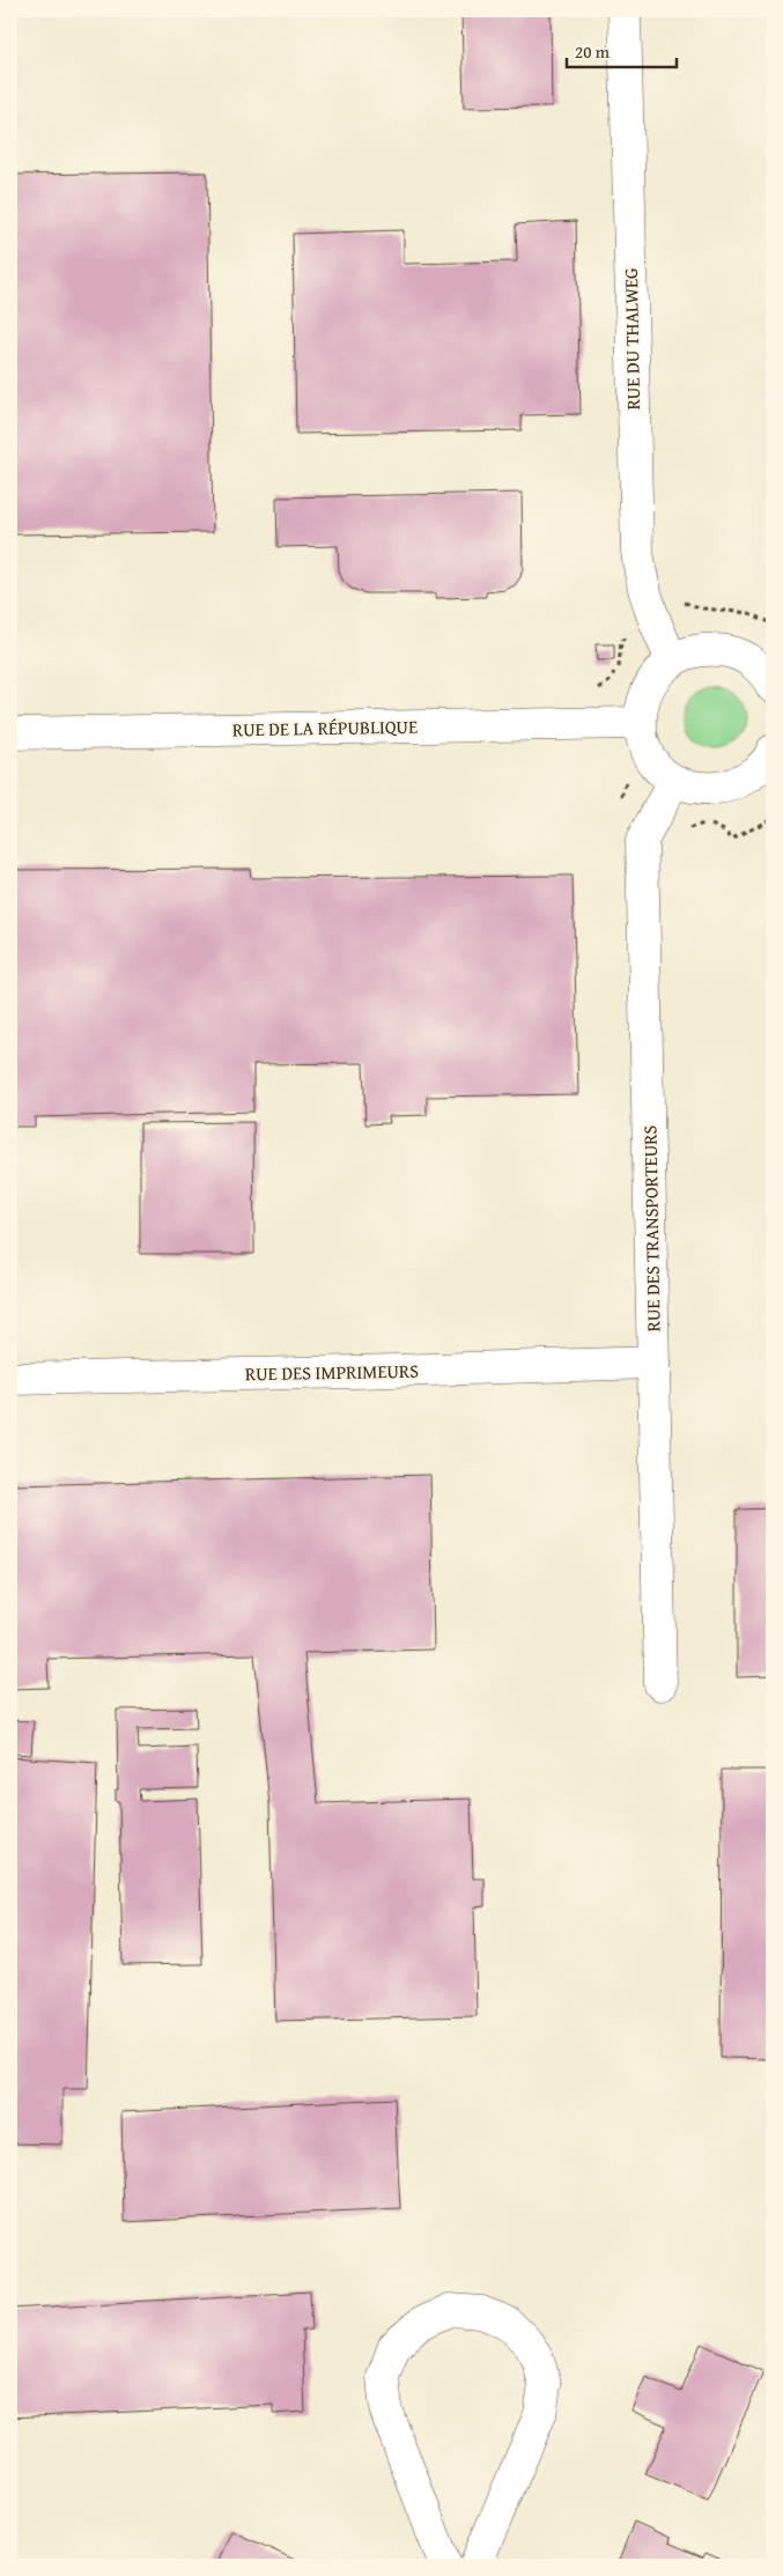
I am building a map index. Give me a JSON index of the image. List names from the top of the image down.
{
  "streets": {
    "street": [
      "RUE DU THALWEG",
      "RUE DE LA RÉPUBLIQUE",
      "RUE DES TRANSPORTEURS",
      "RUE DES IMPRIMEURS"
    ]
  },
  "crossings": [
    ["RUE DES TRANSPORTEURS", "RUE DES IMPRIMEURS"]
  ],
  "scale_bar": "20 m"
}
